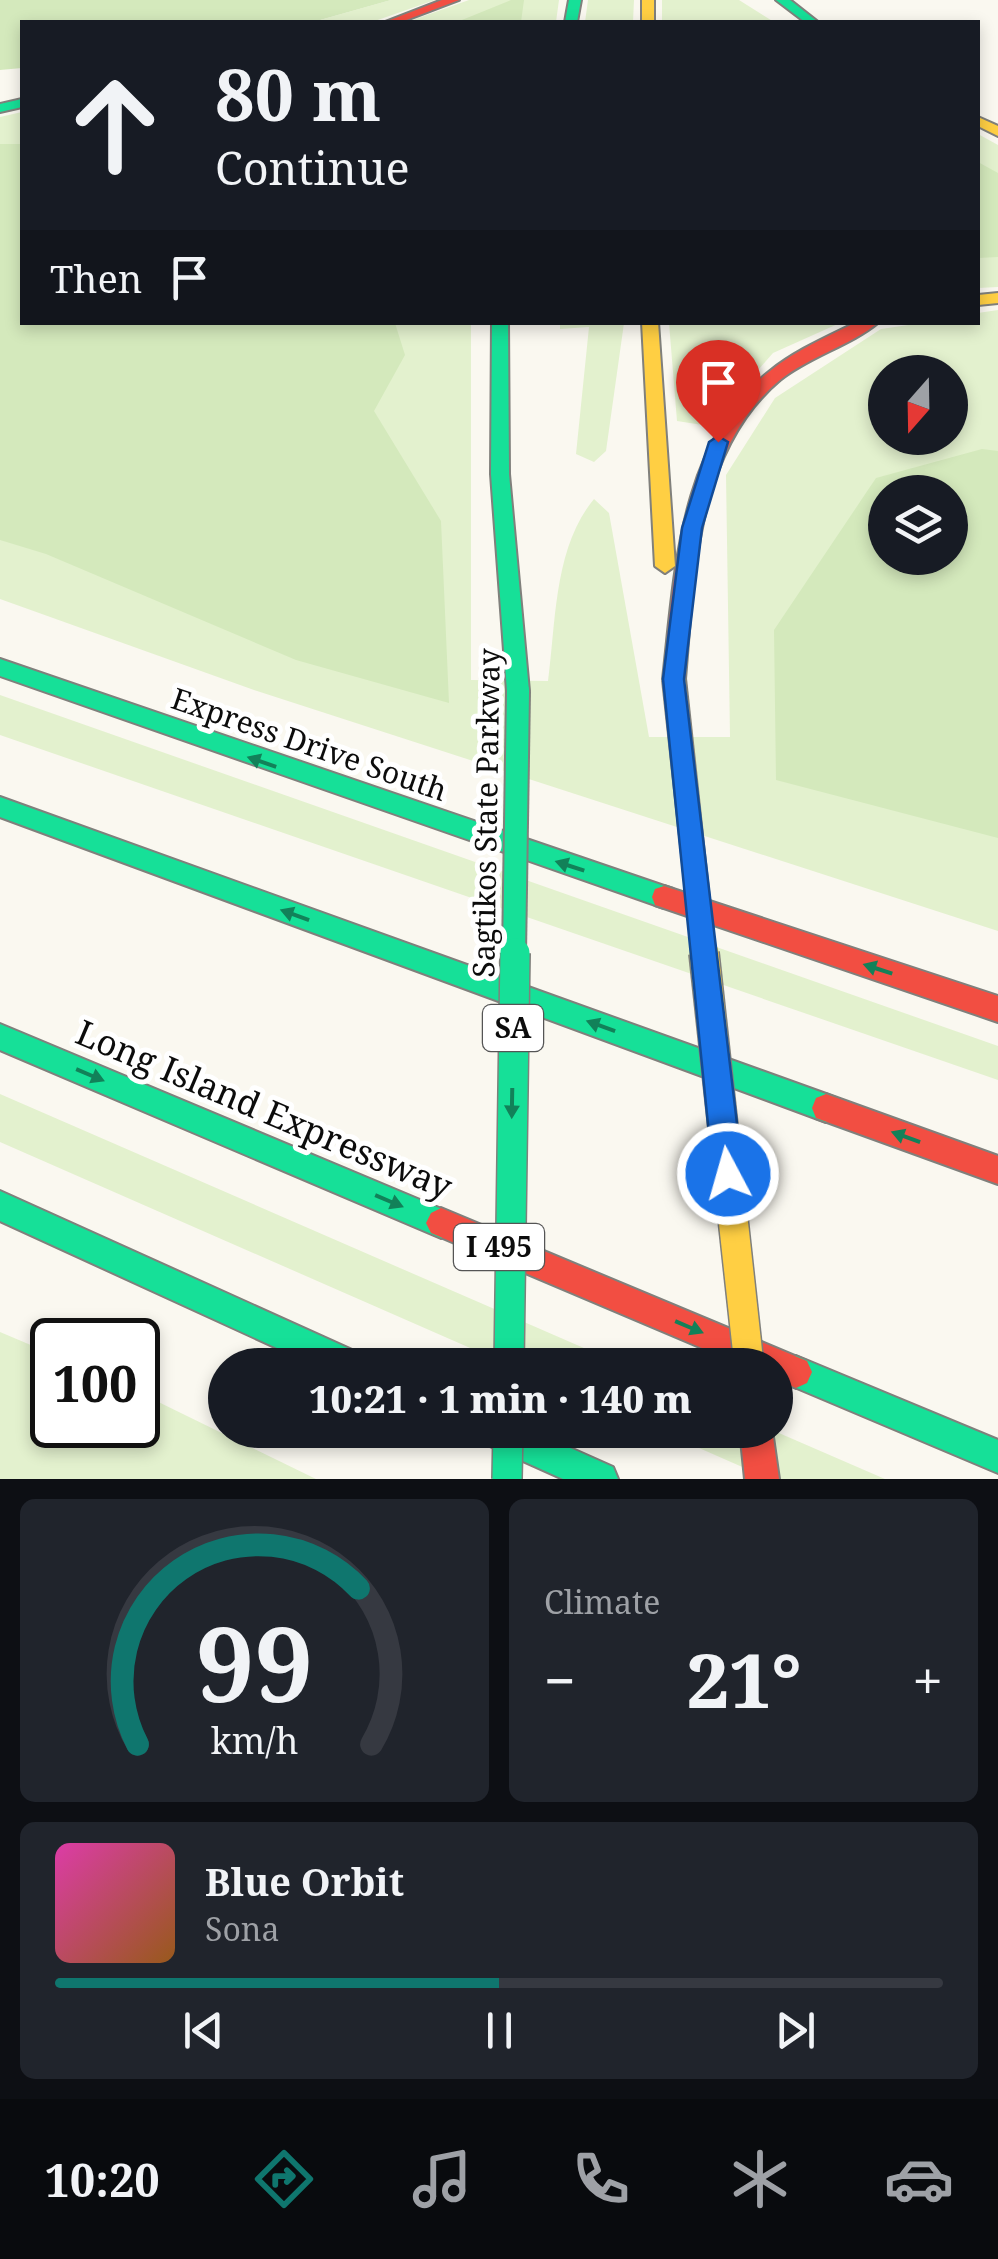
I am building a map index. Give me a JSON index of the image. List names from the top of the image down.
{
  "streets": {
    "highway": [
      "Express Drive South",
      "Sagtikos State Parkway",
      "SA",
      "Long Island Expressway",
      "I 495"
    ]
  },
  "north": "bottom",
  "page": {
    "turn": ["80 m", "Continue"],
    "then": "Then",
    "limit": "100",
    "trip": "10:21 · 1 min · 140 m",
    "tile": "Climate",
    "heat": ["−", "21°", "+"],
    "song": ["Blue Orbit", "Sona"],
    "tabs": "10:20",
    "gauge": ["99", "km/h"]
  }
}
